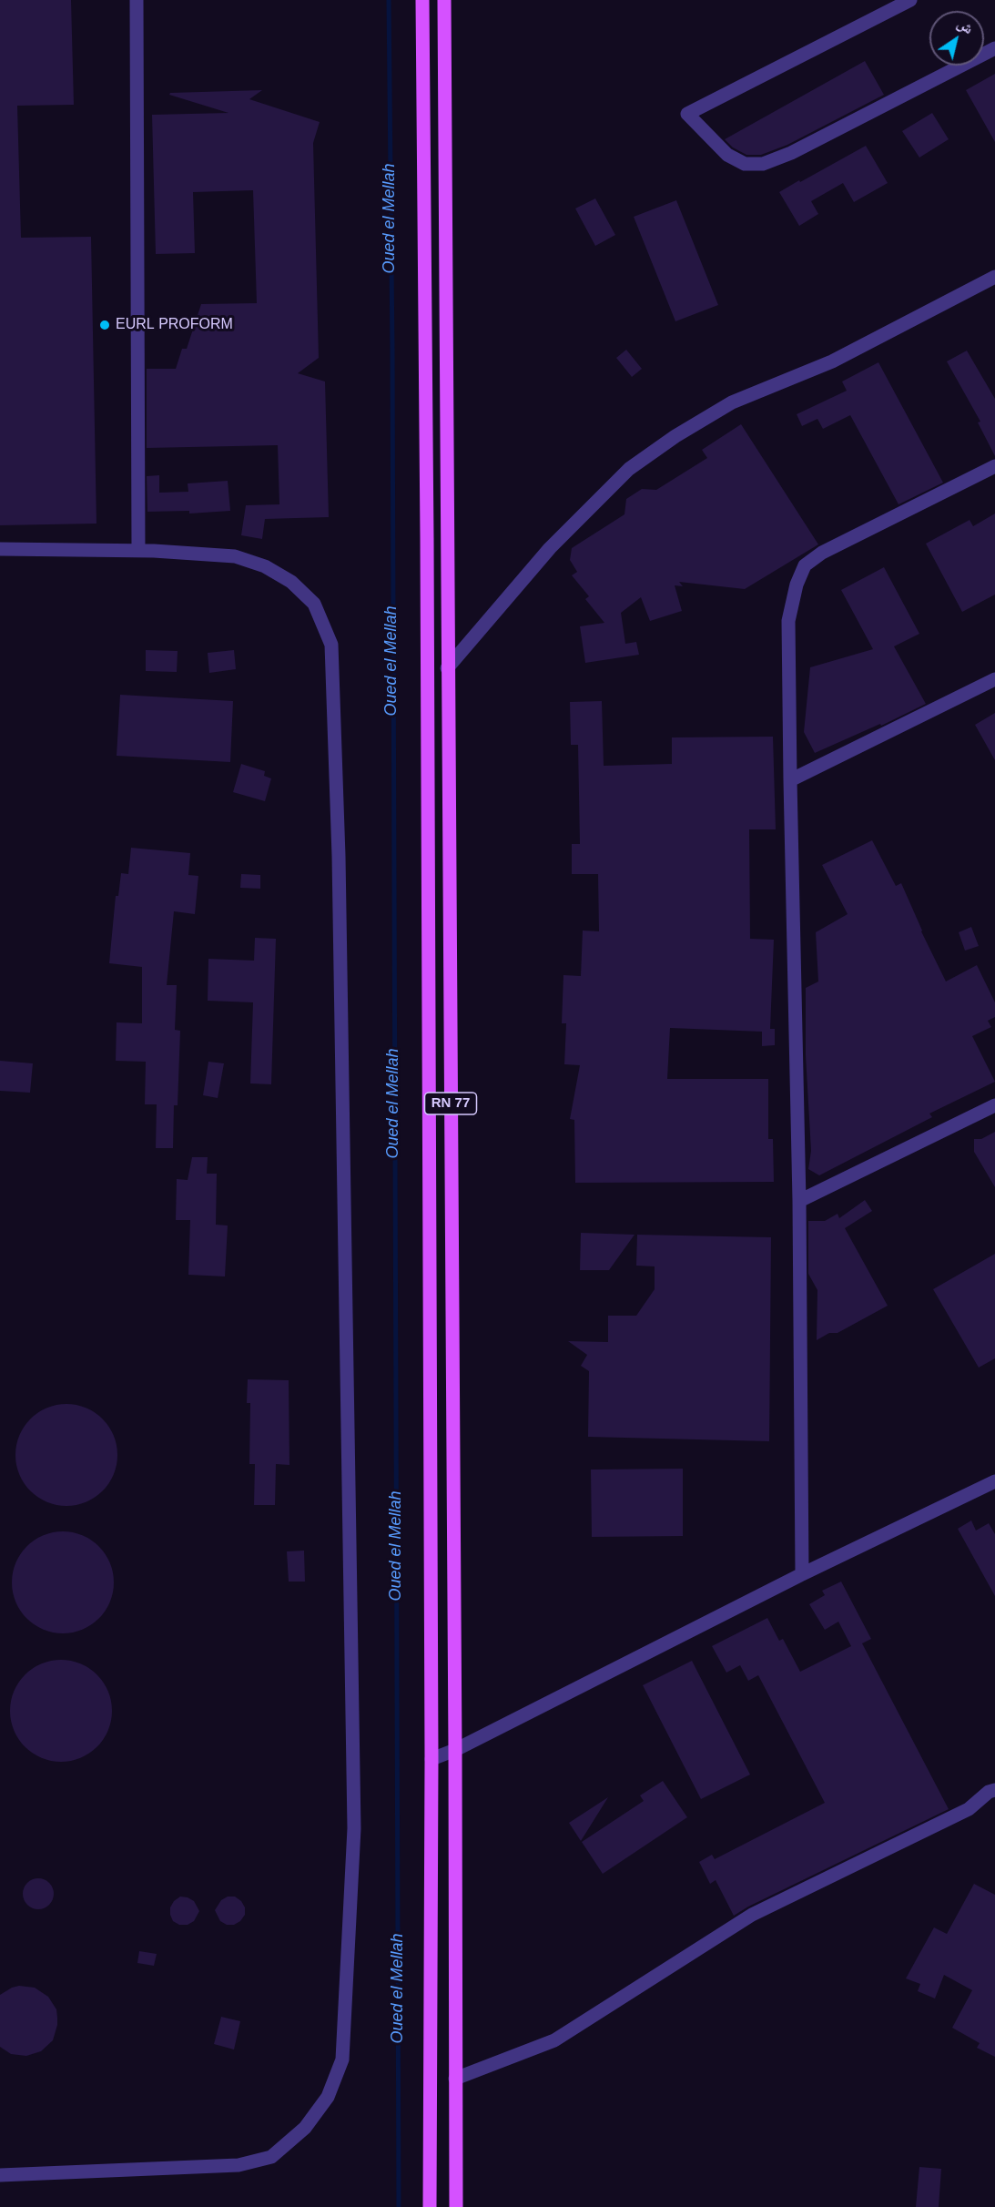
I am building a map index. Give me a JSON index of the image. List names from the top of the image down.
{
  "streets": {
    "main road": ["RN 77"]
  },
  "water": ["Oued el Mellah"],
  "places": ["EURL PROFORM"],
  "north": "top right"
}
